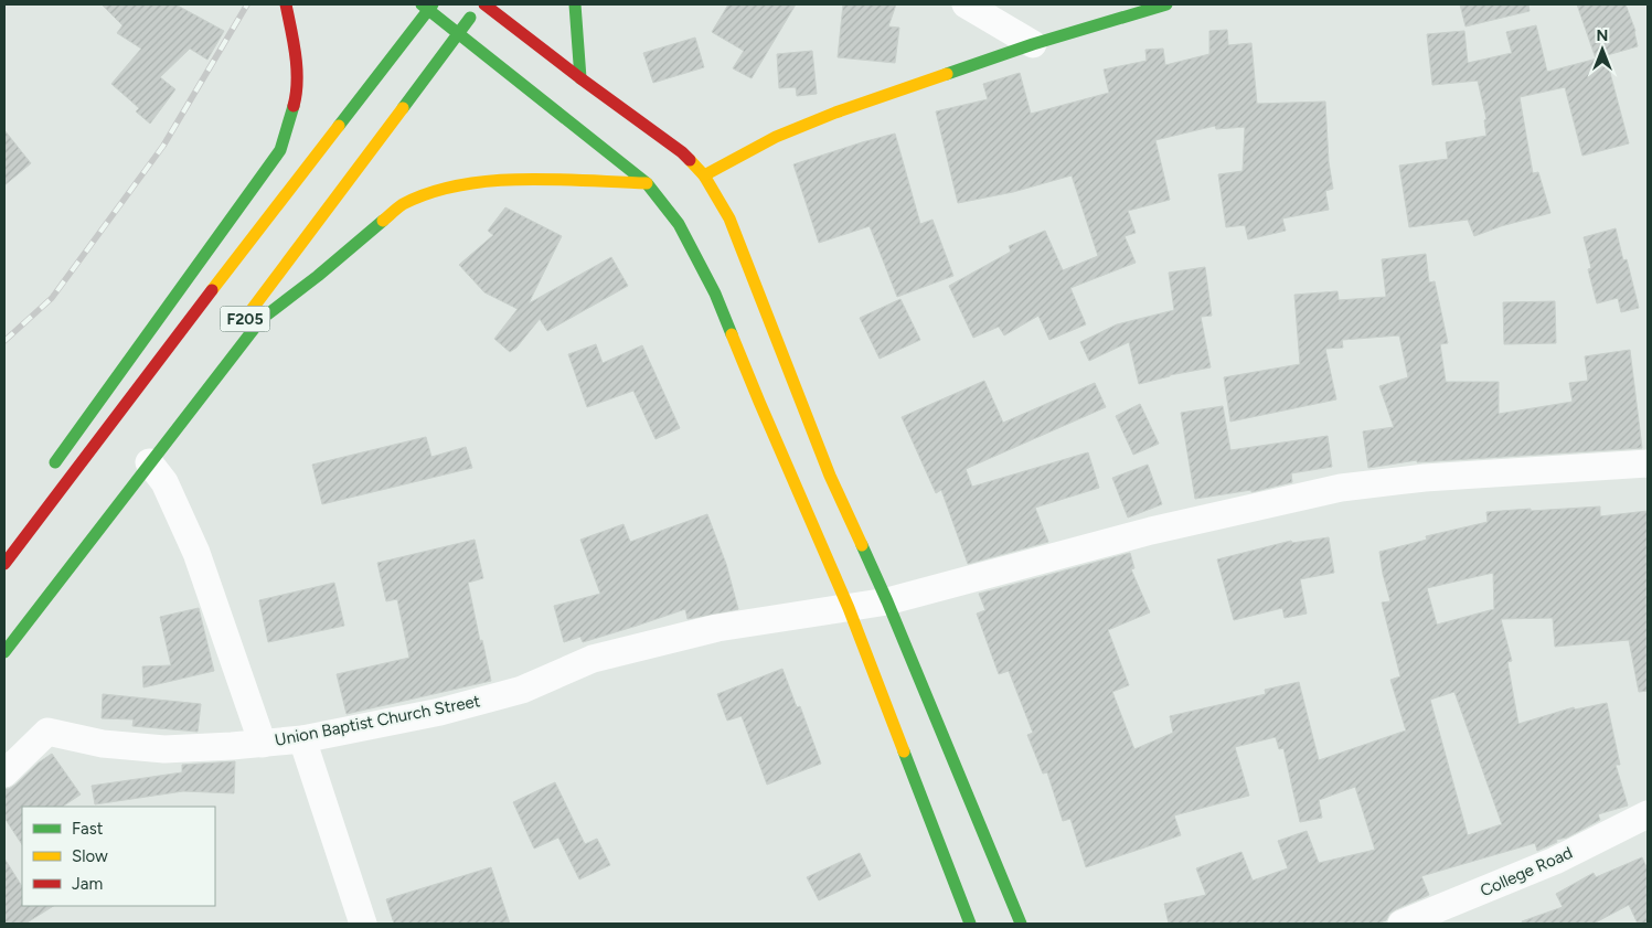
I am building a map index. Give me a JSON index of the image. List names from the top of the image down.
{
  "streets": {
    "main road": ["F205"],
    "street": ["Union Baptist Church Street", "College Road"]
  },
  "legend": ["Fast", "Slow", "Jam"],
  "north": "top"
}
